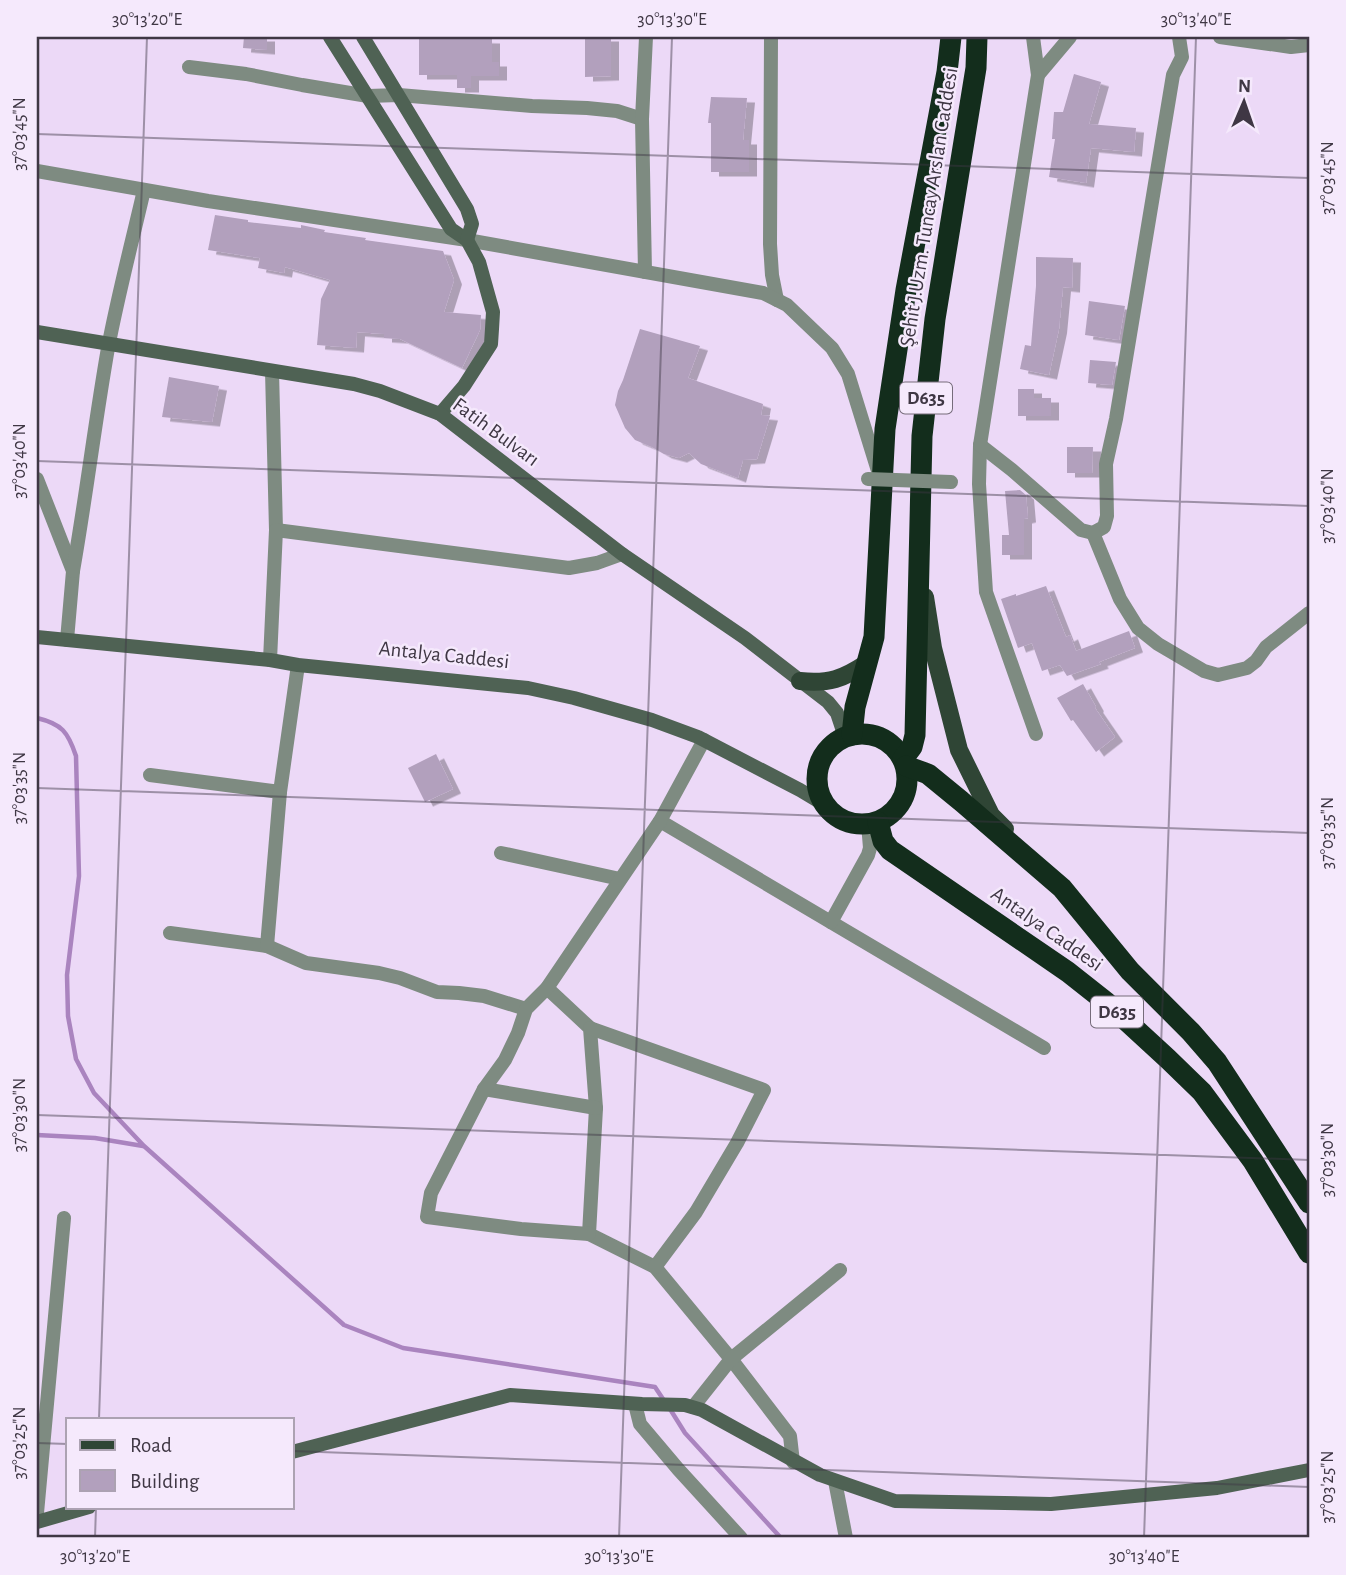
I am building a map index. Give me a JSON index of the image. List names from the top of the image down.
{
  "streets": {
    "highway": ["Şehit J.Uzm. Tuncay Arslan Caddesi", "D635", "Antalya Caddesi"],
    "street": ["Fatih Bulvarı"]
  },
  "crossings": [
    ["Şehit J.Uzm. Tuncay Arslan Caddesi", "D635"],
    ["Şehit J.Uzm. Tuncay Arslan Caddesi", "Fatih Bulvarı"],
    ["Şehit J.Uzm. Tuncay Arslan Caddesi", "Antalya Caddesi"],
    ["D635", "Fatih Bulvarı"],
    ["D635", "Antalya Caddesi"],
    ["Fatih Bulvarı", "Antalya Caddesi"]
  ],
  "legend": ["Road", "Building"],
  "north": "top",
  "coordinates": [
    "30°13'20\"E",
    "30°13'30\"E",
    "30°13'40\"E",
    "37°03'45\"N",
    "37°03'40\"N",
    "37°03'35\"N",
    "37°03'30\"N",
    "37°03'25\"N"
  ]
}
